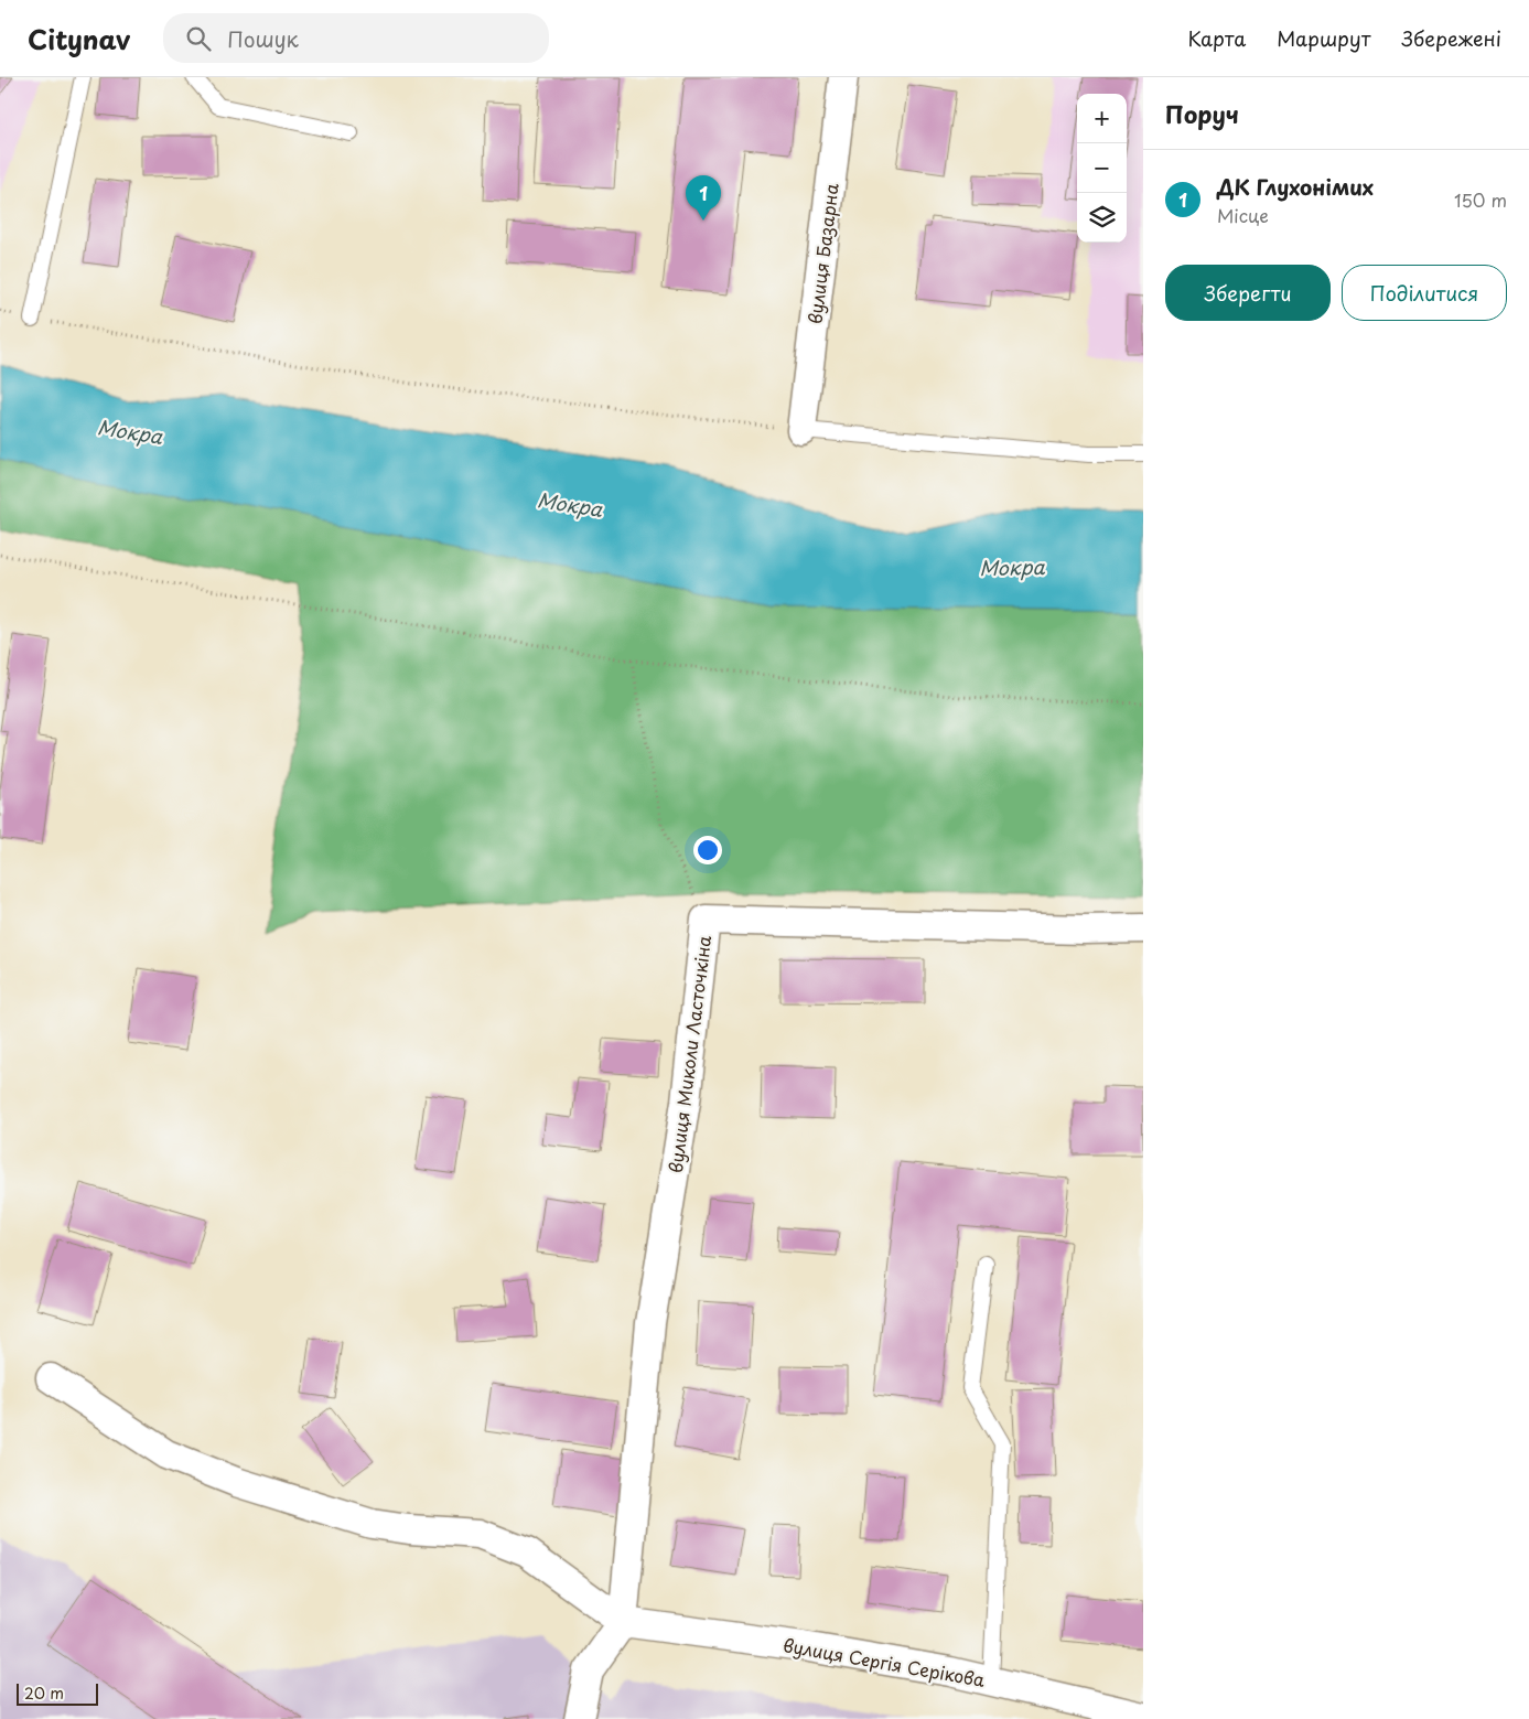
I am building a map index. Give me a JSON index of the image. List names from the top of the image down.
{
  "streets": {
    "street": ["вулиця Базарна", "вулиця Миколи Ласточкіна", "вулиця Сергія Серікова"]
  },
  "crossings": [
    ["вулиця Миколи Ласточкіна", "вулиця Сергія Серікова"]
  ],
  "water": ["Мокра"],
  "scale_bar": "20 m",
  "page": {
    "header": "Citynav",
    "search": "Пошук",
    "nav": ["Карта", "Маршрут", "Збережені"],
    "heading": "Поруч",
    "map_buttons": ["+", "−"],
    "list": [
      {
        "mark": "1",
        "name": "ДК Глухонімих",
        "note": "Місце",
        "value": "150 m"
      }
    ],
    "pins": "1",
    "buttons": ["Зберегти", "Поділитися"],
    "scale": "20 m"
  }
}
